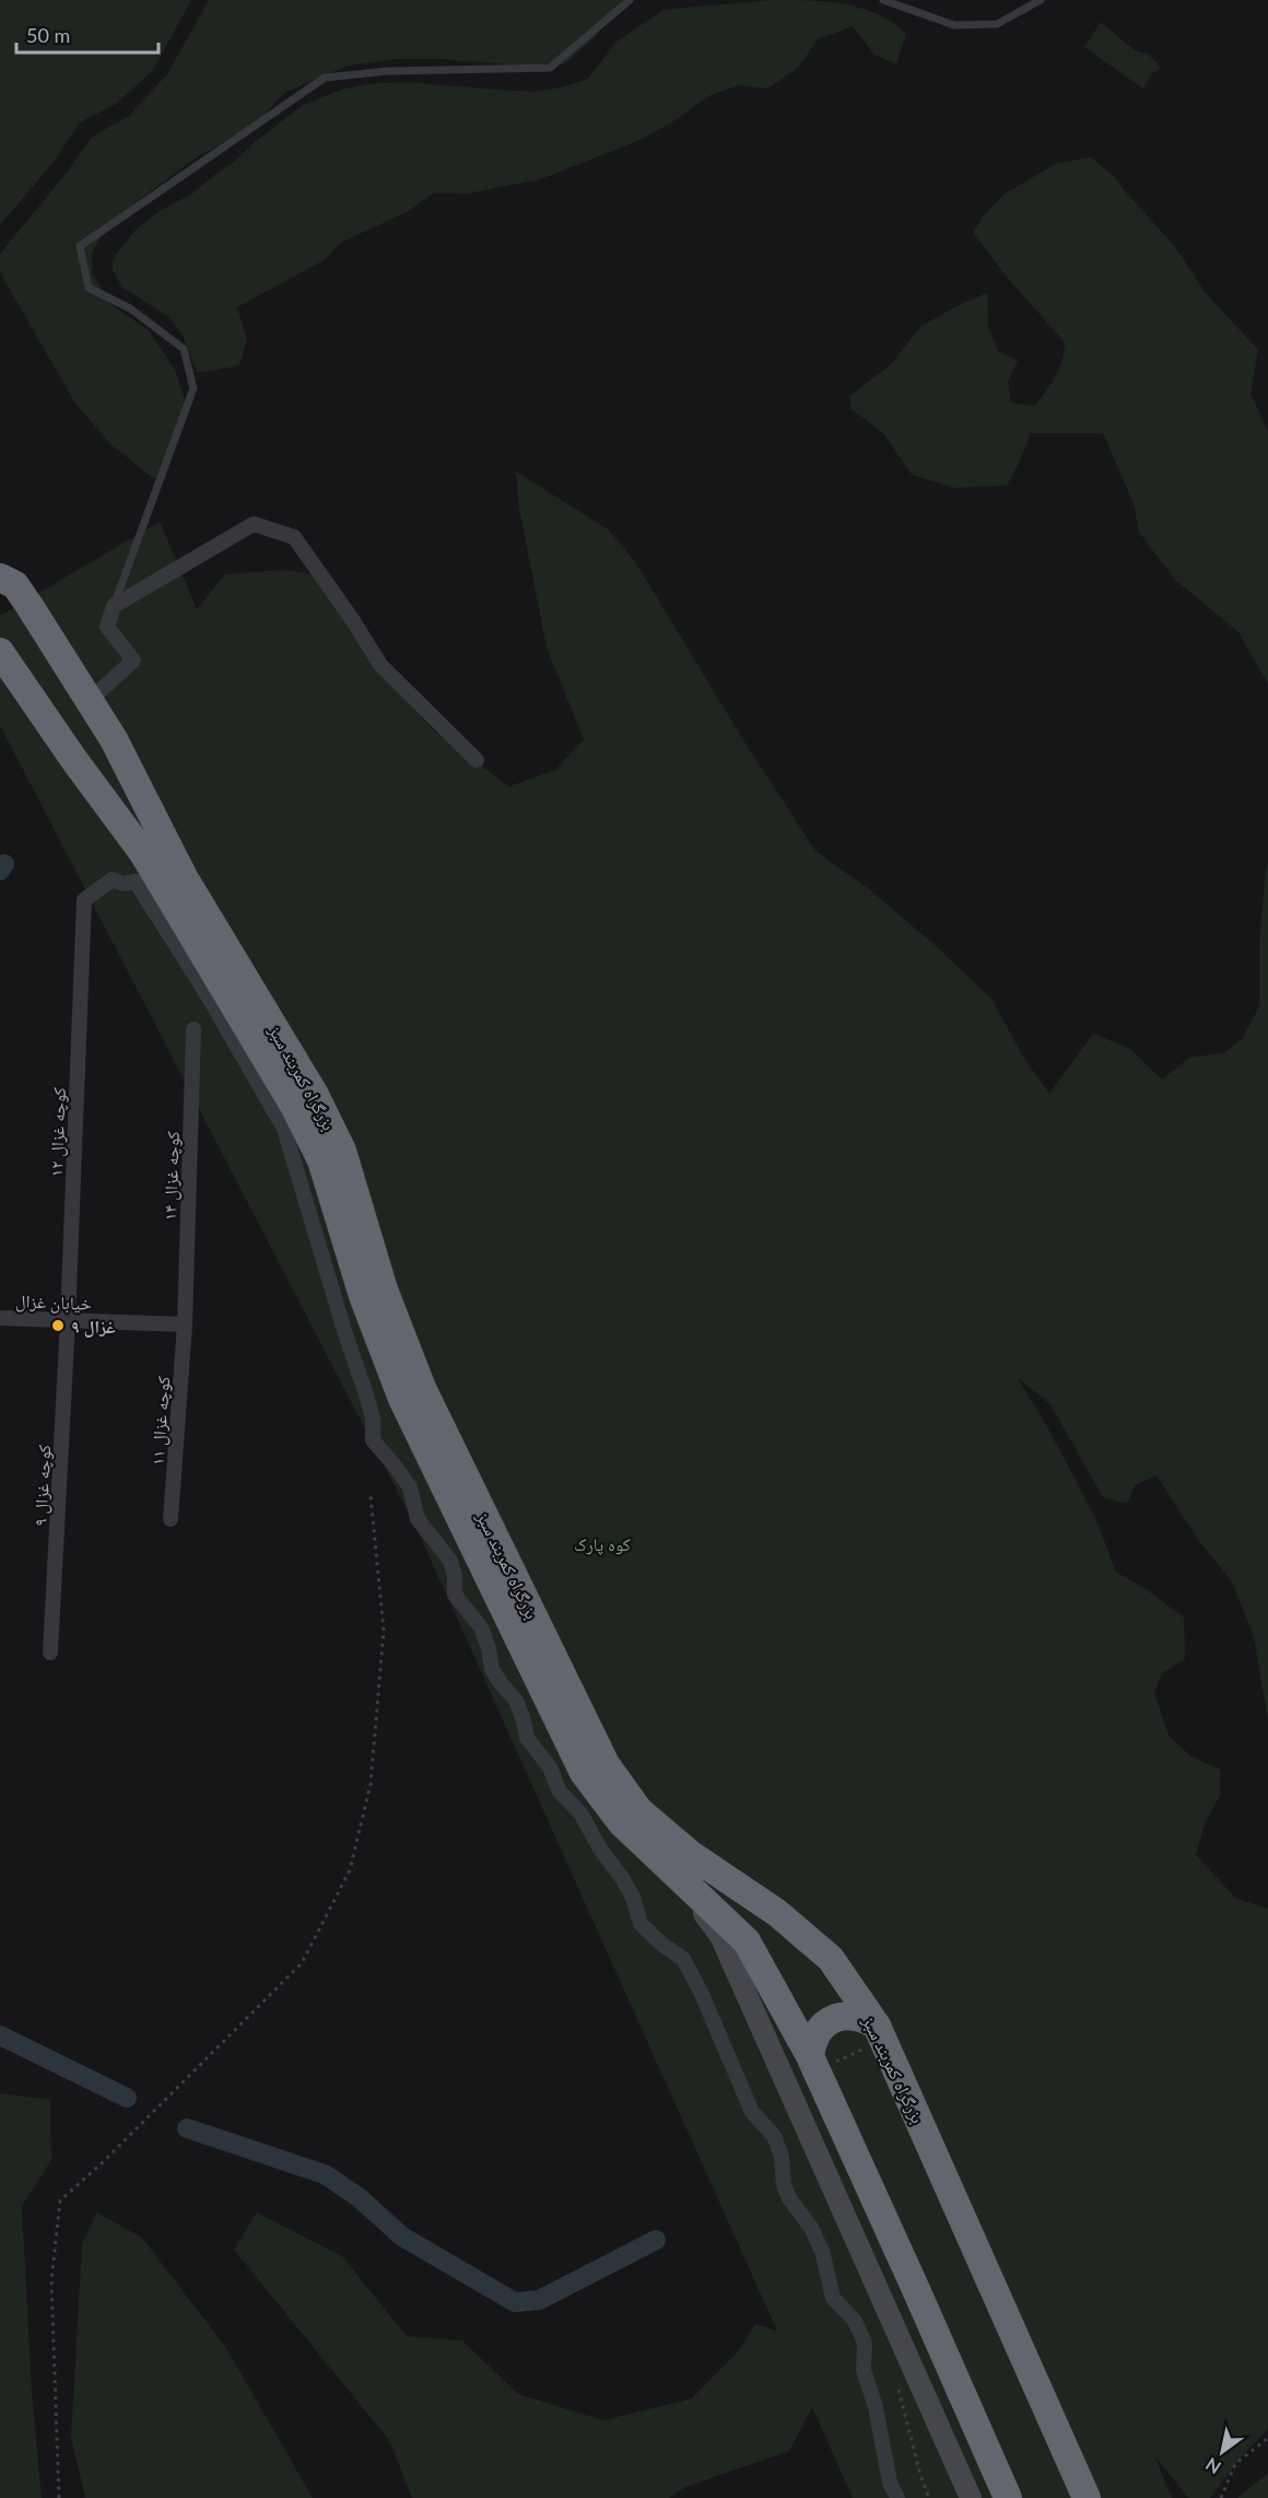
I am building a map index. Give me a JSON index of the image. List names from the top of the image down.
{
  "streets": {
    "highway": ["بزرگراه کمربند سبز"],
    "street": [
      "کوچه غزال ۱۲",
      "کوچه غزال ۱۴",
      "خیابان غزال",
      "کوچه غزال ۱۱",
      "کوچه غزال ۹"
    ]
  },
  "crossings": [
    ["کوچه غزال ۱۲", "خیابان غزال"],
    ["کوچه غزال ۱۲", "کوچه غزال ۹"],
    ["کوچه غزال ۱۴", "خیابان غزال"],
    ["کوچه غزال ۱۴", "کوچه غزال ۱۱"],
    ["خیابان غزال", "کوچه غزال ۱۱"],
    ["خیابان غزال", "کوچه غزال ۹"]
  ],
  "parks": ["کوه پارک"],
  "places": ["غزال ۹"],
  "scale_bar": "50 m",
  "north": "bottom left"
}
